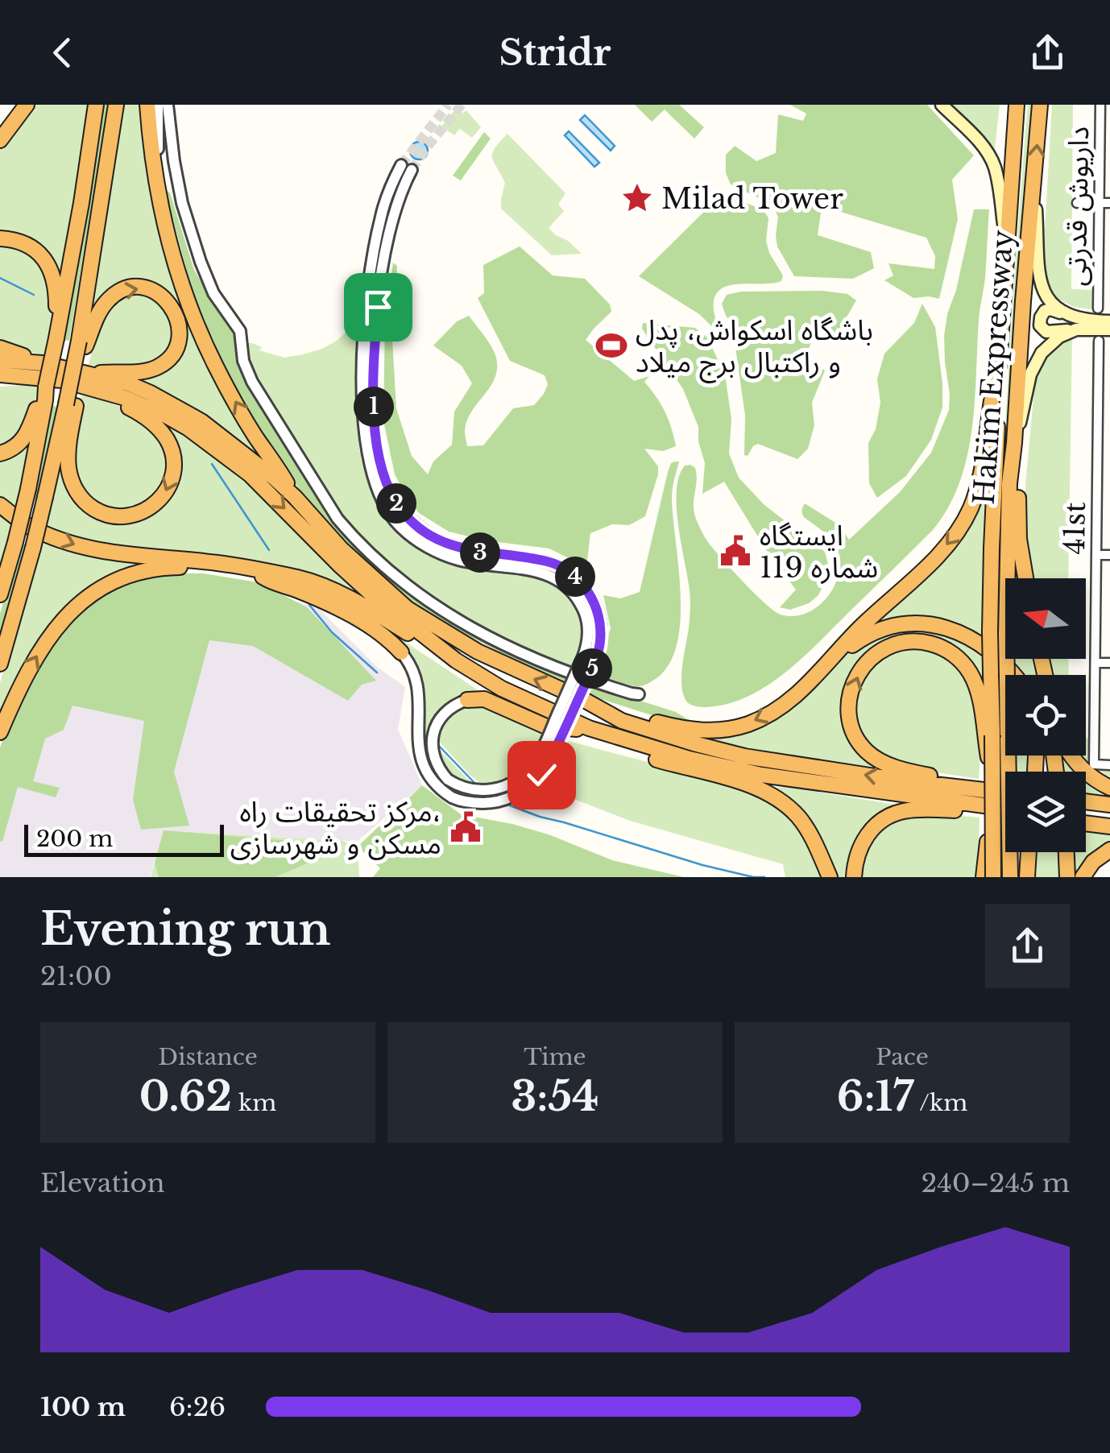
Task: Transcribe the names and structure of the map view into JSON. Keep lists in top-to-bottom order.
{
  "streets": {
    "highway": ["Hakim Expressway"],
    "street": ["داریوش قدرتی", "41st"]
  },
  "places": {
    "place": ["Milad Tower"],
    "sports": ["باشگاه اسکواش، پدل و راکتبال برج میلاد"],
    "public building": ["ایستگاه شماره 119", "مرکز تحقیقات راه، مسکن و شهرسازی"]
  },
  "scale_bar": "200 m",
  "north": "left",
  "page": {
    "header": "Stridr",
    "pins": [
      "1",
      "2",
      "3",
      "4",
      "5"
    ],
    "scale": "200 m",
    "heading": ["Evening run", "21:00"],
    "stats": [
      ["Distance", "0.62 km"],
      ["Time", "3:54"],
      ["Pace", "6:17 /km"]
    ],
    "chart": ["Elevation", "240–245 m"],
    "list": [
      {
        "name": "100 m",
        "note": "6:26"
      }
    ]
  }
}
